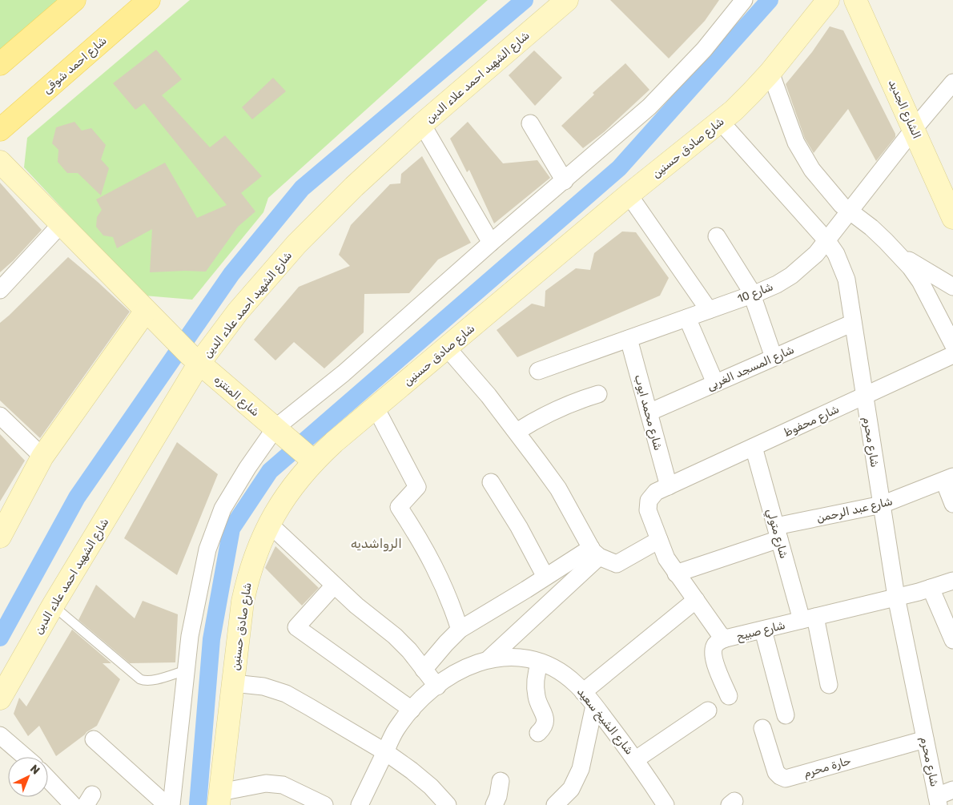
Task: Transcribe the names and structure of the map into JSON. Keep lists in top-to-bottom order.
{
  "streets": {
    "main road": ["شارع احمد شوقى"],
    "street": [
      "شارع الشهيد احمد علاء الدين",
      "الشارع الجديد",
      "شارع صادق حسنين",
      "شارع 10",
      "شارع المسجد الغربى",
      "شارع المنتزه",
      "شارع محمد ايوب",
      "شارع محفوظ",
      "شارع محرم",
      "شارع عبد الرحمن",
      "شارع متولي",
      "شارع صبيح",
      "شارع الشيخ سعيد",
      "حارة محرم"
    ]
  },
  "crossings": [
    ["شارع الشهيد احمد علاء الدين", "شارع المنتزه"],
    ["الشارع الجديد", "شارع 10"],
    ["شارع صادق حسنين", "شارع المنتزه"],
    ["شارع صادق حسنين", "شارع محرم"],
    ["شارع 10", "شارع محمد ايوب"],
    ["شارع 10", "شارع محرم"],
    ["شارع المسجد الغربى", "شارع محمد ايوب"],
    ["شارع المسجد الغربى", "شارع محرم"],
    ["شارع محمد ايوب", "شارع محفوظ"],
    ["شارع محمد ايوب", "شارع صبيح"],
    ["شارع محفوظ", "شارع محرم"],
    ["شارع محفوظ", "شارع متولي"],
    ["شارع محفوظ", "شارع صبيح"],
    ["شارع محرم", "شارع عبد الرحمن"],
    ["شارع محرم", "شارع صبيح"],
    ["شارع محرم", "حارة محرم"],
    ["شارع عبد الرحمن", "شارع متولي"],
    ["شارع عبد الرحمن", "شارع صبيح"],
    ["شارع متولي", "شارع صبيح"]
  ],
  "districts": ["الرواشديه"],
  "north": "top right"
}
